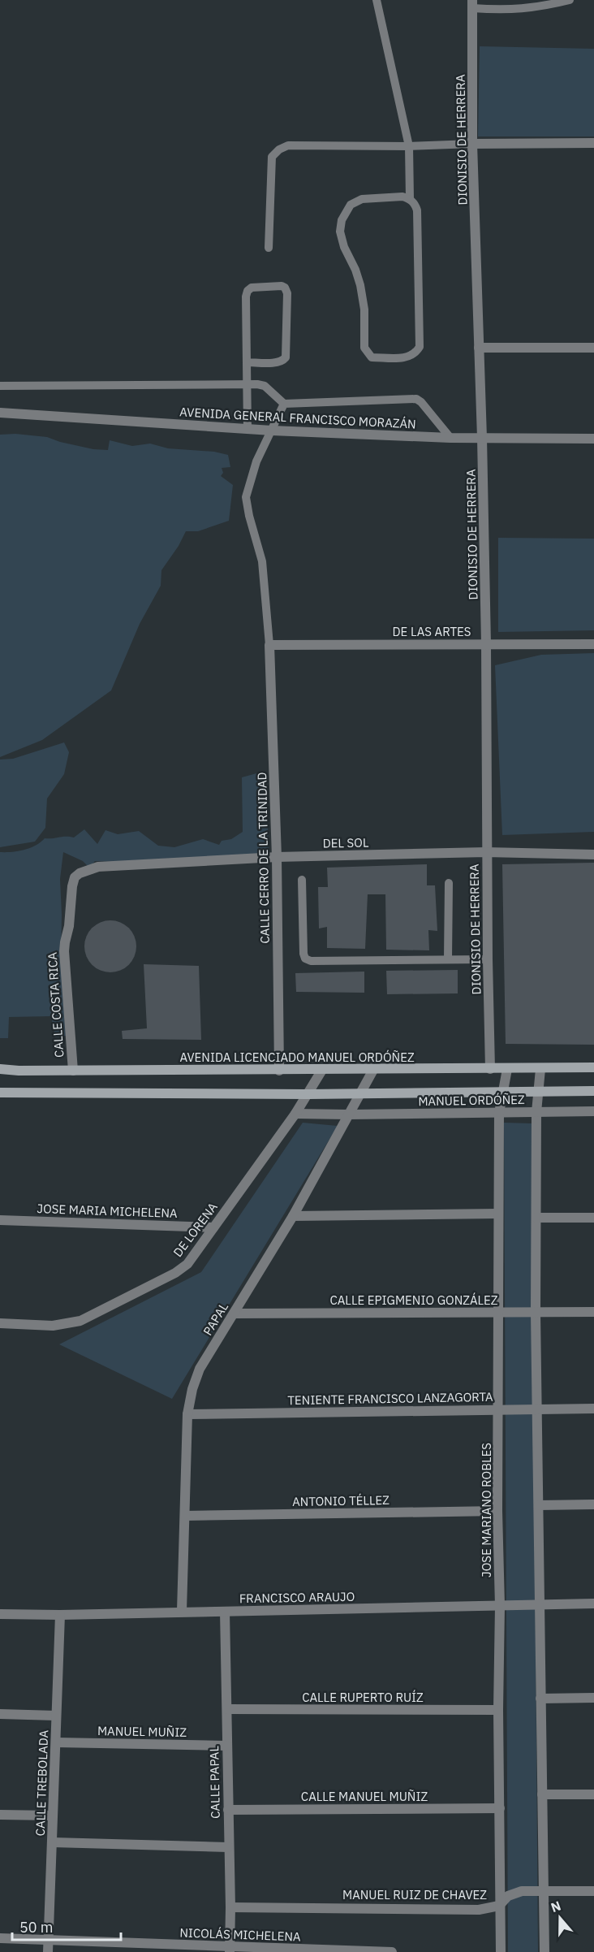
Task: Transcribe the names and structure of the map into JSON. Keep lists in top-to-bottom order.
{
  "streets": {
    "main road": ["AVENIDA LICENCIADO MANUEL ORDÓÑEZ"],
    "street": [
      "DIONISIO DE HERRERA",
      "AVENIDA GENERAL FRANCISCO MORAZÁN",
      "DE LAS ARTES",
      "DEL SOL",
      "CALLE CERRO DE LA TRINIDAD",
      "CALLE COSTA RICA",
      "MANUEL ORDÓÑEZ",
      "JOSE MARIA MICHELENA",
      "DE LORENA",
      "CALLE EPIGMENIO GONZÁLEZ",
      "PAPAL",
      "TENIENTE FRANCISCO LANZAGORTA",
      "ANTONIO TÉLLEZ",
      "JOSE MARIANO ROBLES",
      "FRANCISCO ARAUJO",
      "CALLE RUPERTO RUÍZ",
      "MANUEL MUÑIZ",
      "CALLE PAPAL",
      "CALLE TREBOLADA",
      "CALLE MANUEL MUÑIZ",
      "MANUEL RUIZ DE CHAVEZ",
      "NICOLÁS MICHELENA"
    ]
  },
  "crossings": [
    ["DIONISIO DE HERRERA", "AVENIDA GENERAL FRANCISCO MORAZÁN"],
    ["DIONISIO DE HERRERA", "DE LAS ARTES"],
    ["DIONISIO DE HERRERA", "DEL SOL"],
    ["DIONISIO DE HERRERA", "AVENIDA LICENCIADO MANUEL ORDÓÑEZ"],
    ["DE LAS ARTES", "CALLE CERRO DE LA TRINIDAD"],
    ["DEL SOL", "CALLE CERRO DE LA TRINIDAD"],
    ["DEL SOL", "CALLE COSTA RICA"],
    ["CALLE CERRO DE LA TRINIDAD", "AVENIDA LICENCIADO MANUEL ORDÓÑEZ"],
    ["CALLE COSTA RICA", "AVENIDA LICENCIADO MANUEL ORDÓÑEZ"],
    ["AVENIDA LICENCIADO MANUEL ORDÓÑEZ", "DE LORENA"],
    ["AVENIDA LICENCIADO MANUEL ORDÓÑEZ", "PAPAL"],
    ["AVENIDA LICENCIADO MANUEL ORDÓÑEZ", "JOSE MARIANO ROBLES"],
    ["MANUEL ORDÓÑEZ", "DE LORENA"],
    ["MANUEL ORDÓÑEZ", "PAPAL"],
    ["MANUEL ORDÓÑEZ", "JOSE MARIANO ROBLES"],
    ["JOSE MARIA MICHELENA", "DE LORENA"],
    ["CALLE EPIGMENIO GONZÁLEZ", "PAPAL"],
    ["CALLE EPIGMENIO GONZÁLEZ", "JOSE MARIANO ROBLES"],
    ["PAPAL", "TENIENTE FRANCISCO LANZAGORTA"],
    ["PAPAL", "ANTONIO TÉLLEZ"],
    ["PAPAL", "FRANCISCO ARAUJO"],
    ["TENIENTE FRANCISCO LANZAGORTA", "JOSE MARIANO ROBLES"],
    ["ANTONIO TÉLLEZ", "JOSE MARIANO ROBLES"],
    ["JOSE MARIANO ROBLES", "FRANCISCO ARAUJO"],
    ["JOSE MARIANO ROBLES", "CALLE RUPERTO RUÍZ"],
    ["JOSE MARIANO ROBLES", "CALLE MANUEL MUÑIZ"],
    ["JOSE MARIANO ROBLES", "MANUEL RUIZ DE CHAVEZ"],
    ["FRANCISCO ARAUJO", "CALLE PAPAL"],
    ["FRANCISCO ARAUJO", "CALLE TREBOLADA"],
    ["CALLE RUPERTO RUÍZ", "CALLE PAPAL"],
    ["MANUEL MUÑIZ", "CALLE PAPAL"],
    ["MANUEL MUÑIZ", "CALLE TREBOLADA"],
    ["CALLE PAPAL", "CALLE MANUEL MUÑIZ"],
    ["CALLE PAPAL", "MANUEL RUIZ DE CHAVEZ"],
    ["CALLE PAPAL", "NICOLÁS MICHELENA"],
    ["CALLE TREBOLADA", "NICOLÁS MICHELENA"]
  ],
  "scale_bar": "50 m",
  "north": "top"
}
